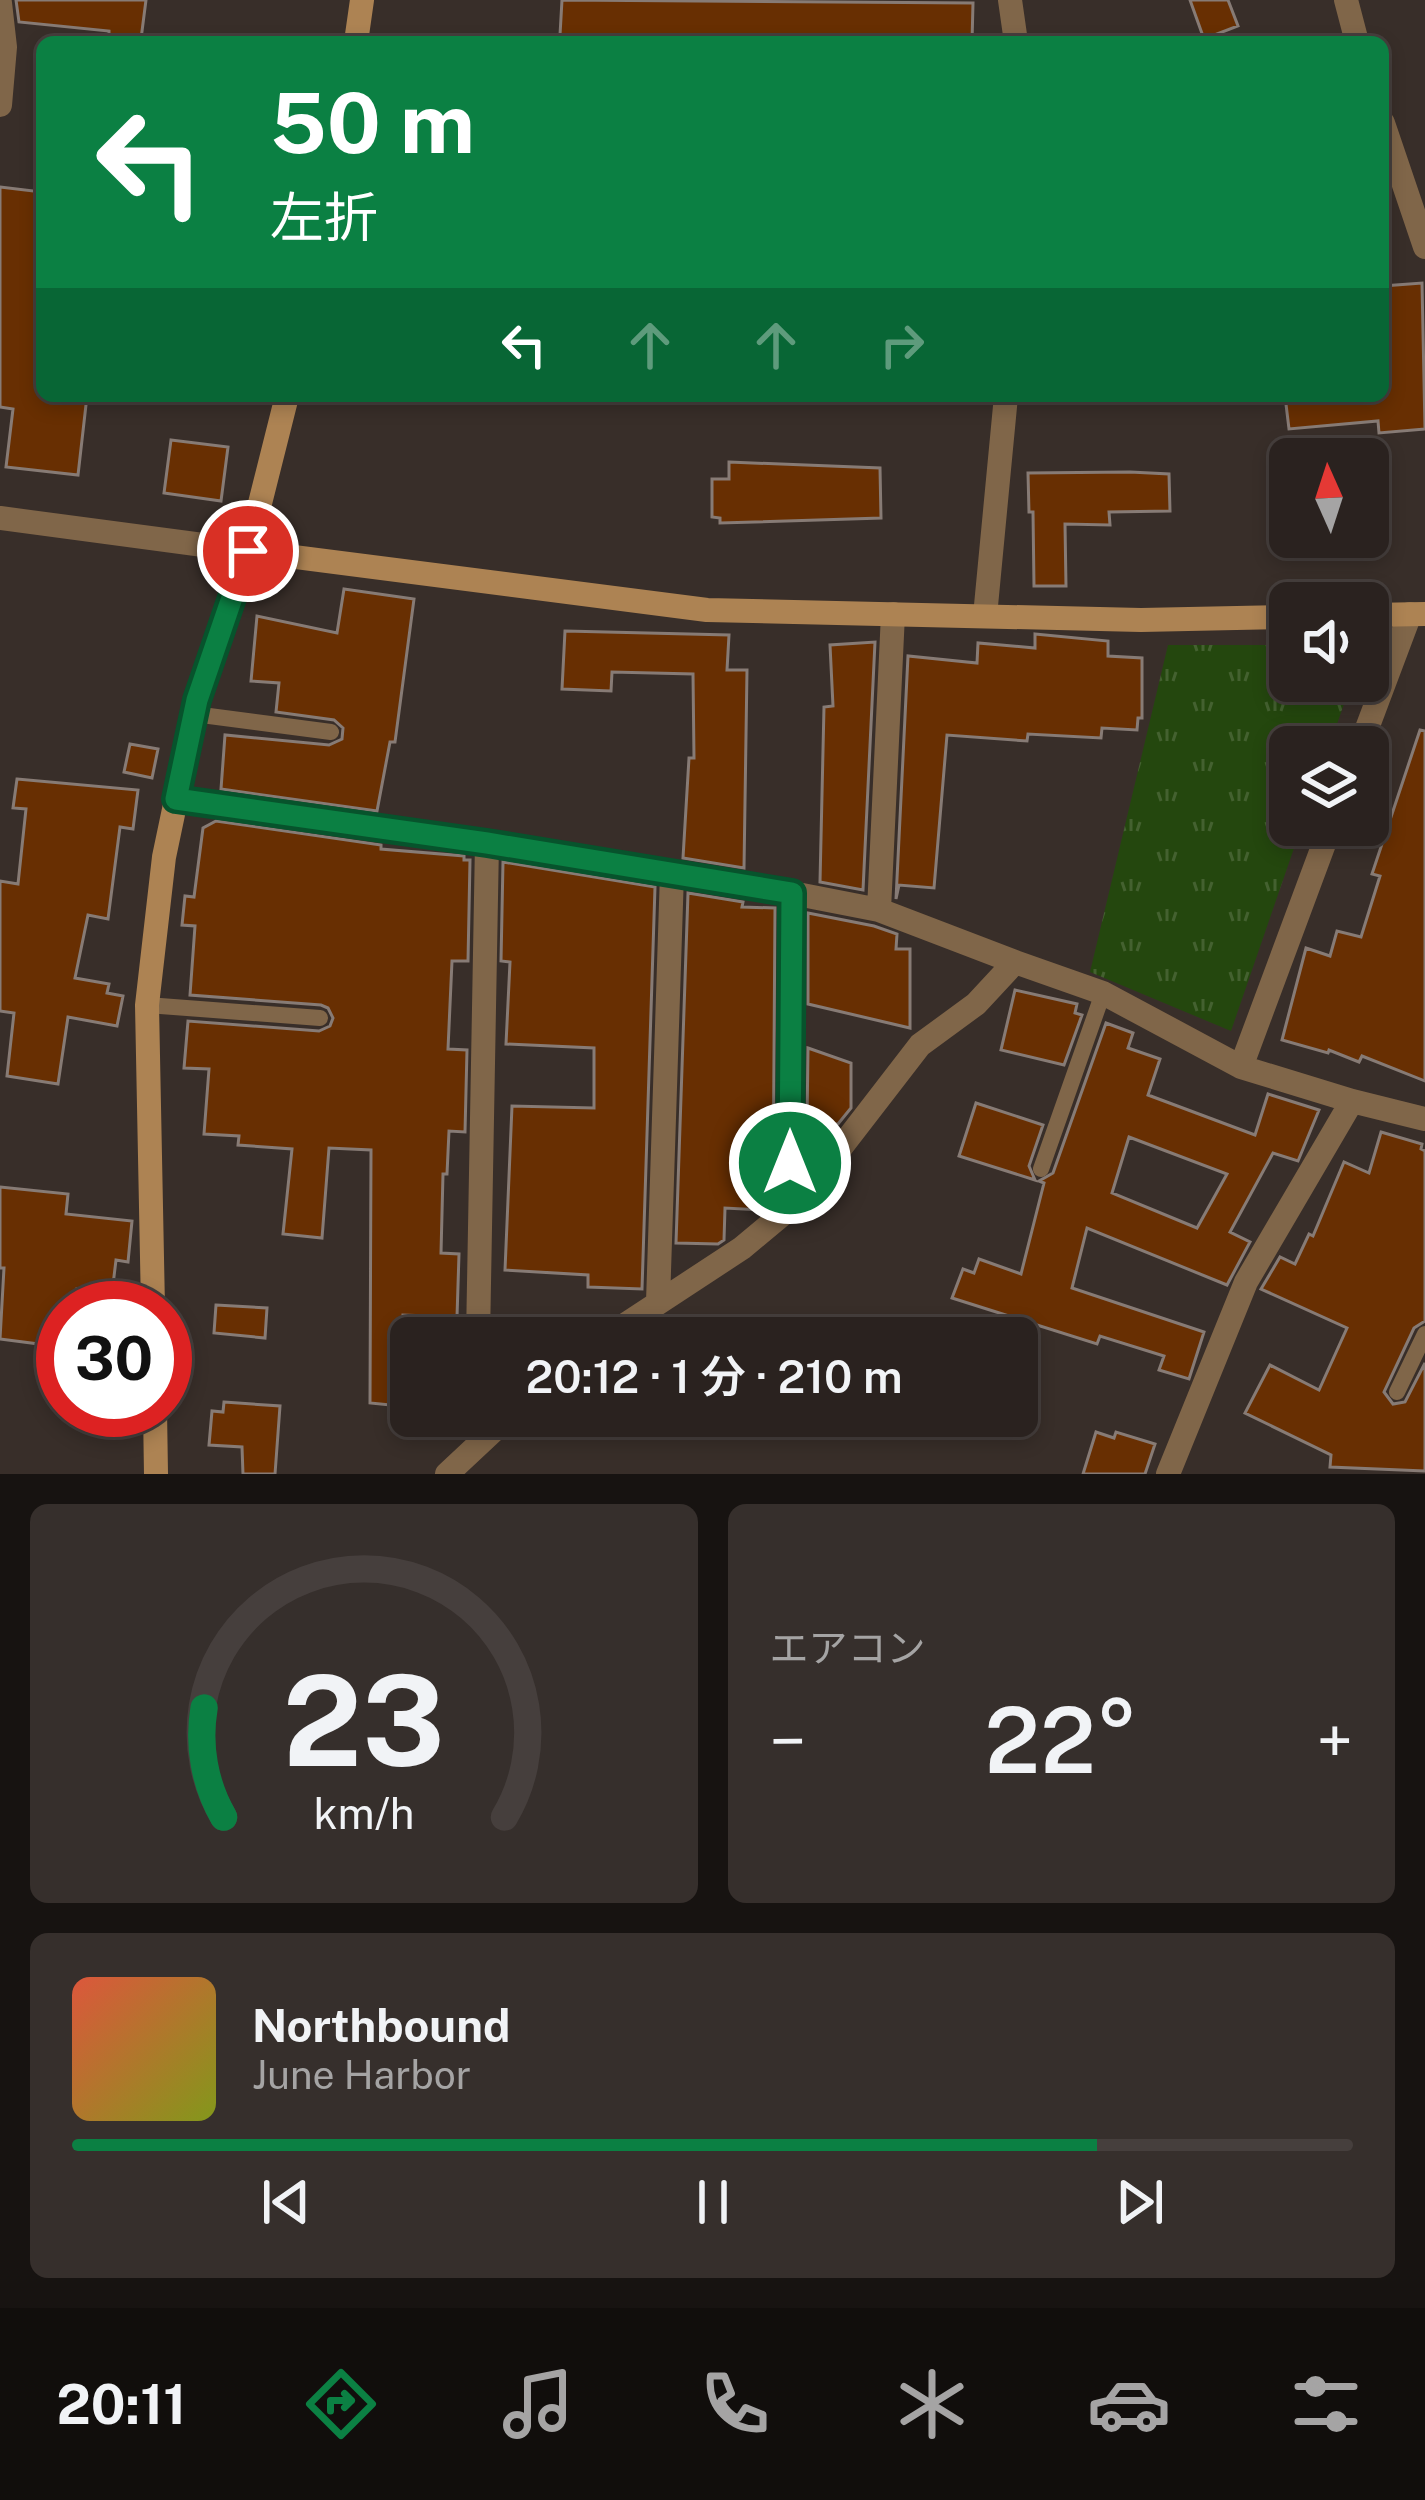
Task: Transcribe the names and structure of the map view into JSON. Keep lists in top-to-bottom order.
{
  "north": "top",
  "page": {
    "turn": ["50 m", "左折"],
    "limit": "30",
    "trip": "20:12 · 1 分 · 210 m",
    "tile": "エアコン",
    "heat": ["−", "22°", "+"],
    "song": ["Northbound", "June Harbor"],
    "tabs": "20:11",
    "gauge": ["23", "km/h"]
  }
}
